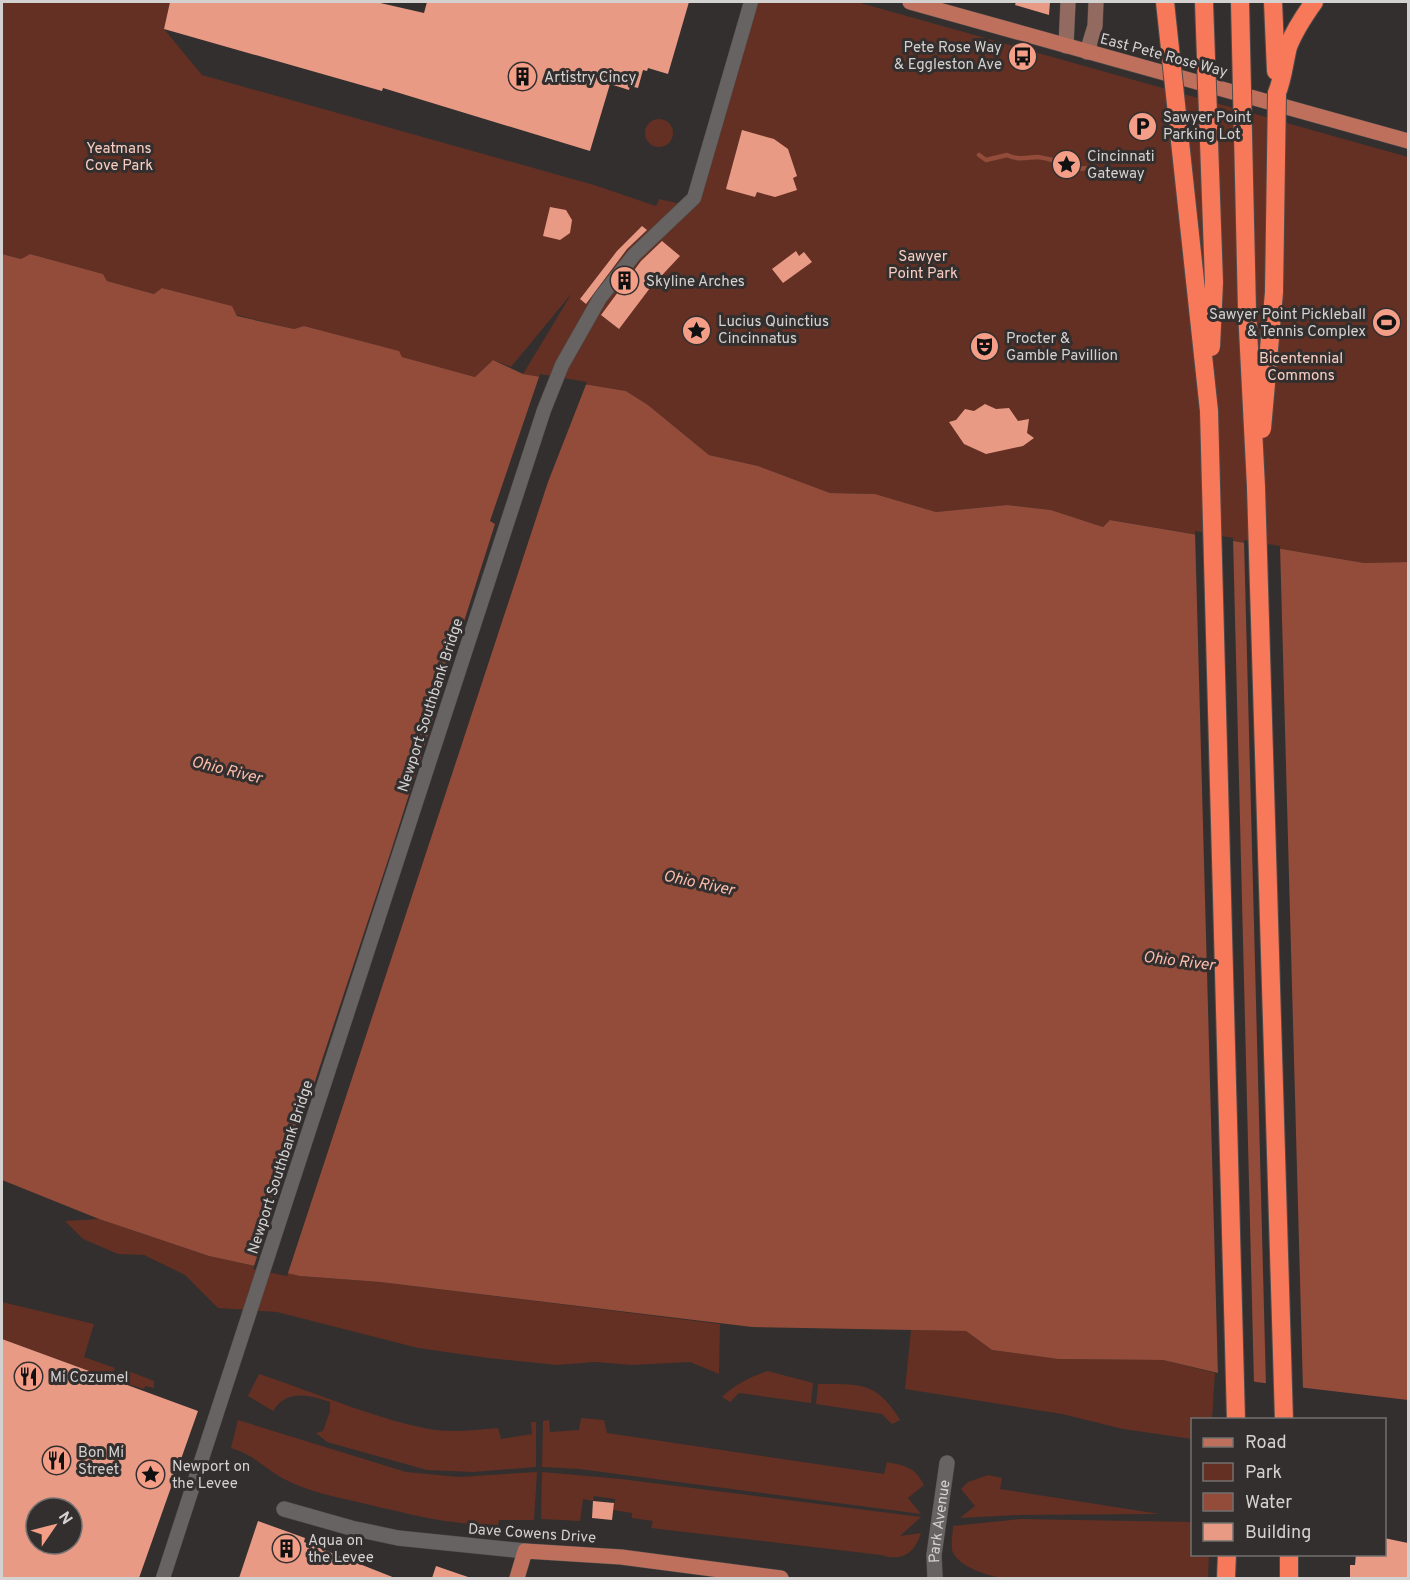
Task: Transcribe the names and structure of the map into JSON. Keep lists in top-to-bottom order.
{
  "streets": {
    "main road": ["East Pete Rose Way", "Dave Cowens Drive"],
    "street": ["Newport Southbank Bridge", "Park Avenue"]
  },
  "water": ["Ohio River"],
  "parks": ["Yeatmans Cove Park", "Sawyer Point Park", "Bicentennial Commons"],
  "places": {
    "bus stop": ["Pete Rose Way & Eggleston Ave"],
    "building": ["Artistry Cincy", "Skyline Arches", "Aqua on the Levee"],
    "parking": ["Sawyer Point Parking Lot"],
    "place": ["Cincinnati Gateway", "Lucius Quinctius Cincinnatus", "Newport on the Levee"],
    "sports": ["Sawyer Point Pickleball & Tennis Complex"],
    "theatre": ["Procter & Gamble Pavillion"],
    "restaurant": ["Mi Cozumel", "Bon Mi Street"]
  },
  "legend": [
    "Road",
    "Park",
    "Water",
    "Building"
  ],
  "north": "top right"
}
